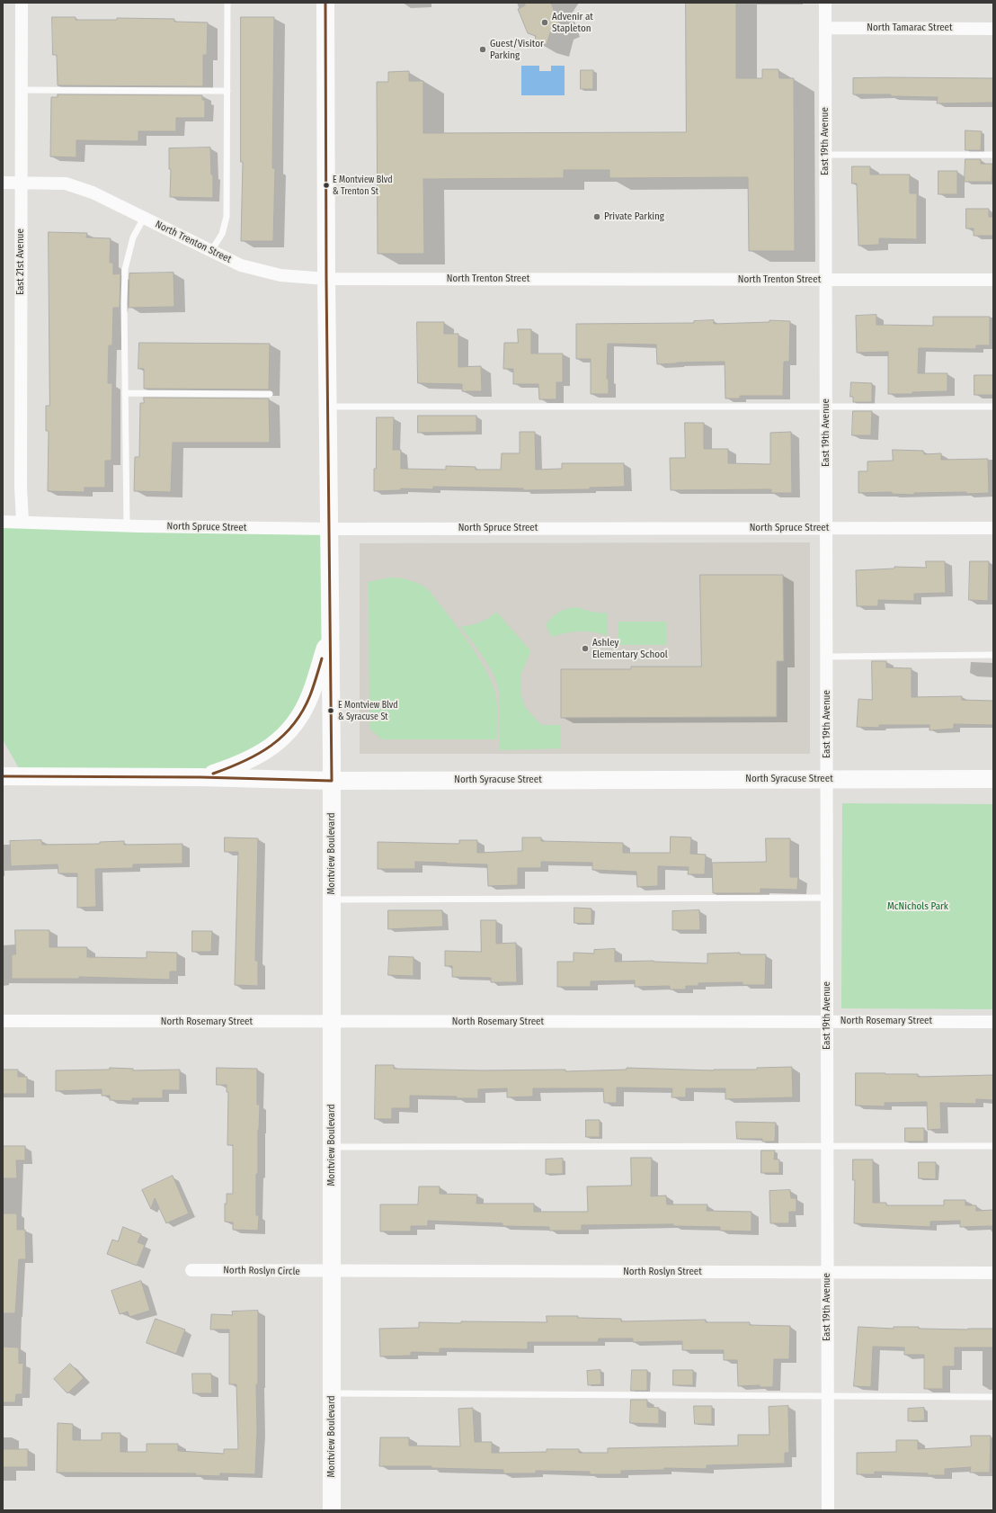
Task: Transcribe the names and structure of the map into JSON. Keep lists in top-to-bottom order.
{
  "streets": {
    "main road": ["North Syracuse Street", "Montview Boulevard"],
    "street": [
      "North Tamarac Street",
      "East 19th Avenue",
      "North Trenton Street",
      "East 21st Avenue",
      "North Spruce Street",
      "North Rosemary Street",
      "North Roslyn Circle",
      "North Roslyn Street"
    ]
  },
  "crossings": [
    ["North Tamarac Street", "East 19th Avenue"],
    ["East 19th Avenue", "North Trenton Street"],
    ["East 19th Avenue", "North Spruce Street"],
    ["East 19th Avenue", "North Syracuse Street"],
    ["East 19th Avenue", "North Rosemary Street"],
    ["East 19th Avenue", "North Roslyn Street"],
    ["North Trenton Street", "East 21st Avenue"],
    ["North Trenton Street", "Montview Boulevard"],
    ["East 21st Avenue", "North Spruce Street"],
    ["North Spruce Street", "Montview Boulevard"],
    ["North Syracuse Street", "Montview Boulevard"],
    ["Montview Boulevard", "North Rosemary Street"],
    ["Montview Boulevard", "North Roslyn Circle"],
    ["Montview Boulevard", "North Roslyn Street"],
    ["North Roslyn Circle", "North Roslyn Street"]
  ],
  "parks": ["McNichols Park"],
  "places": [
    "Advenir at Stapleton",
    "Guest/Visitor Parking",
    "E Montview Blvd & Trenton St",
    "Private Parking",
    "Ashley Elementary School",
    "E Montview Blvd & Syracuse St"
  ]
}
